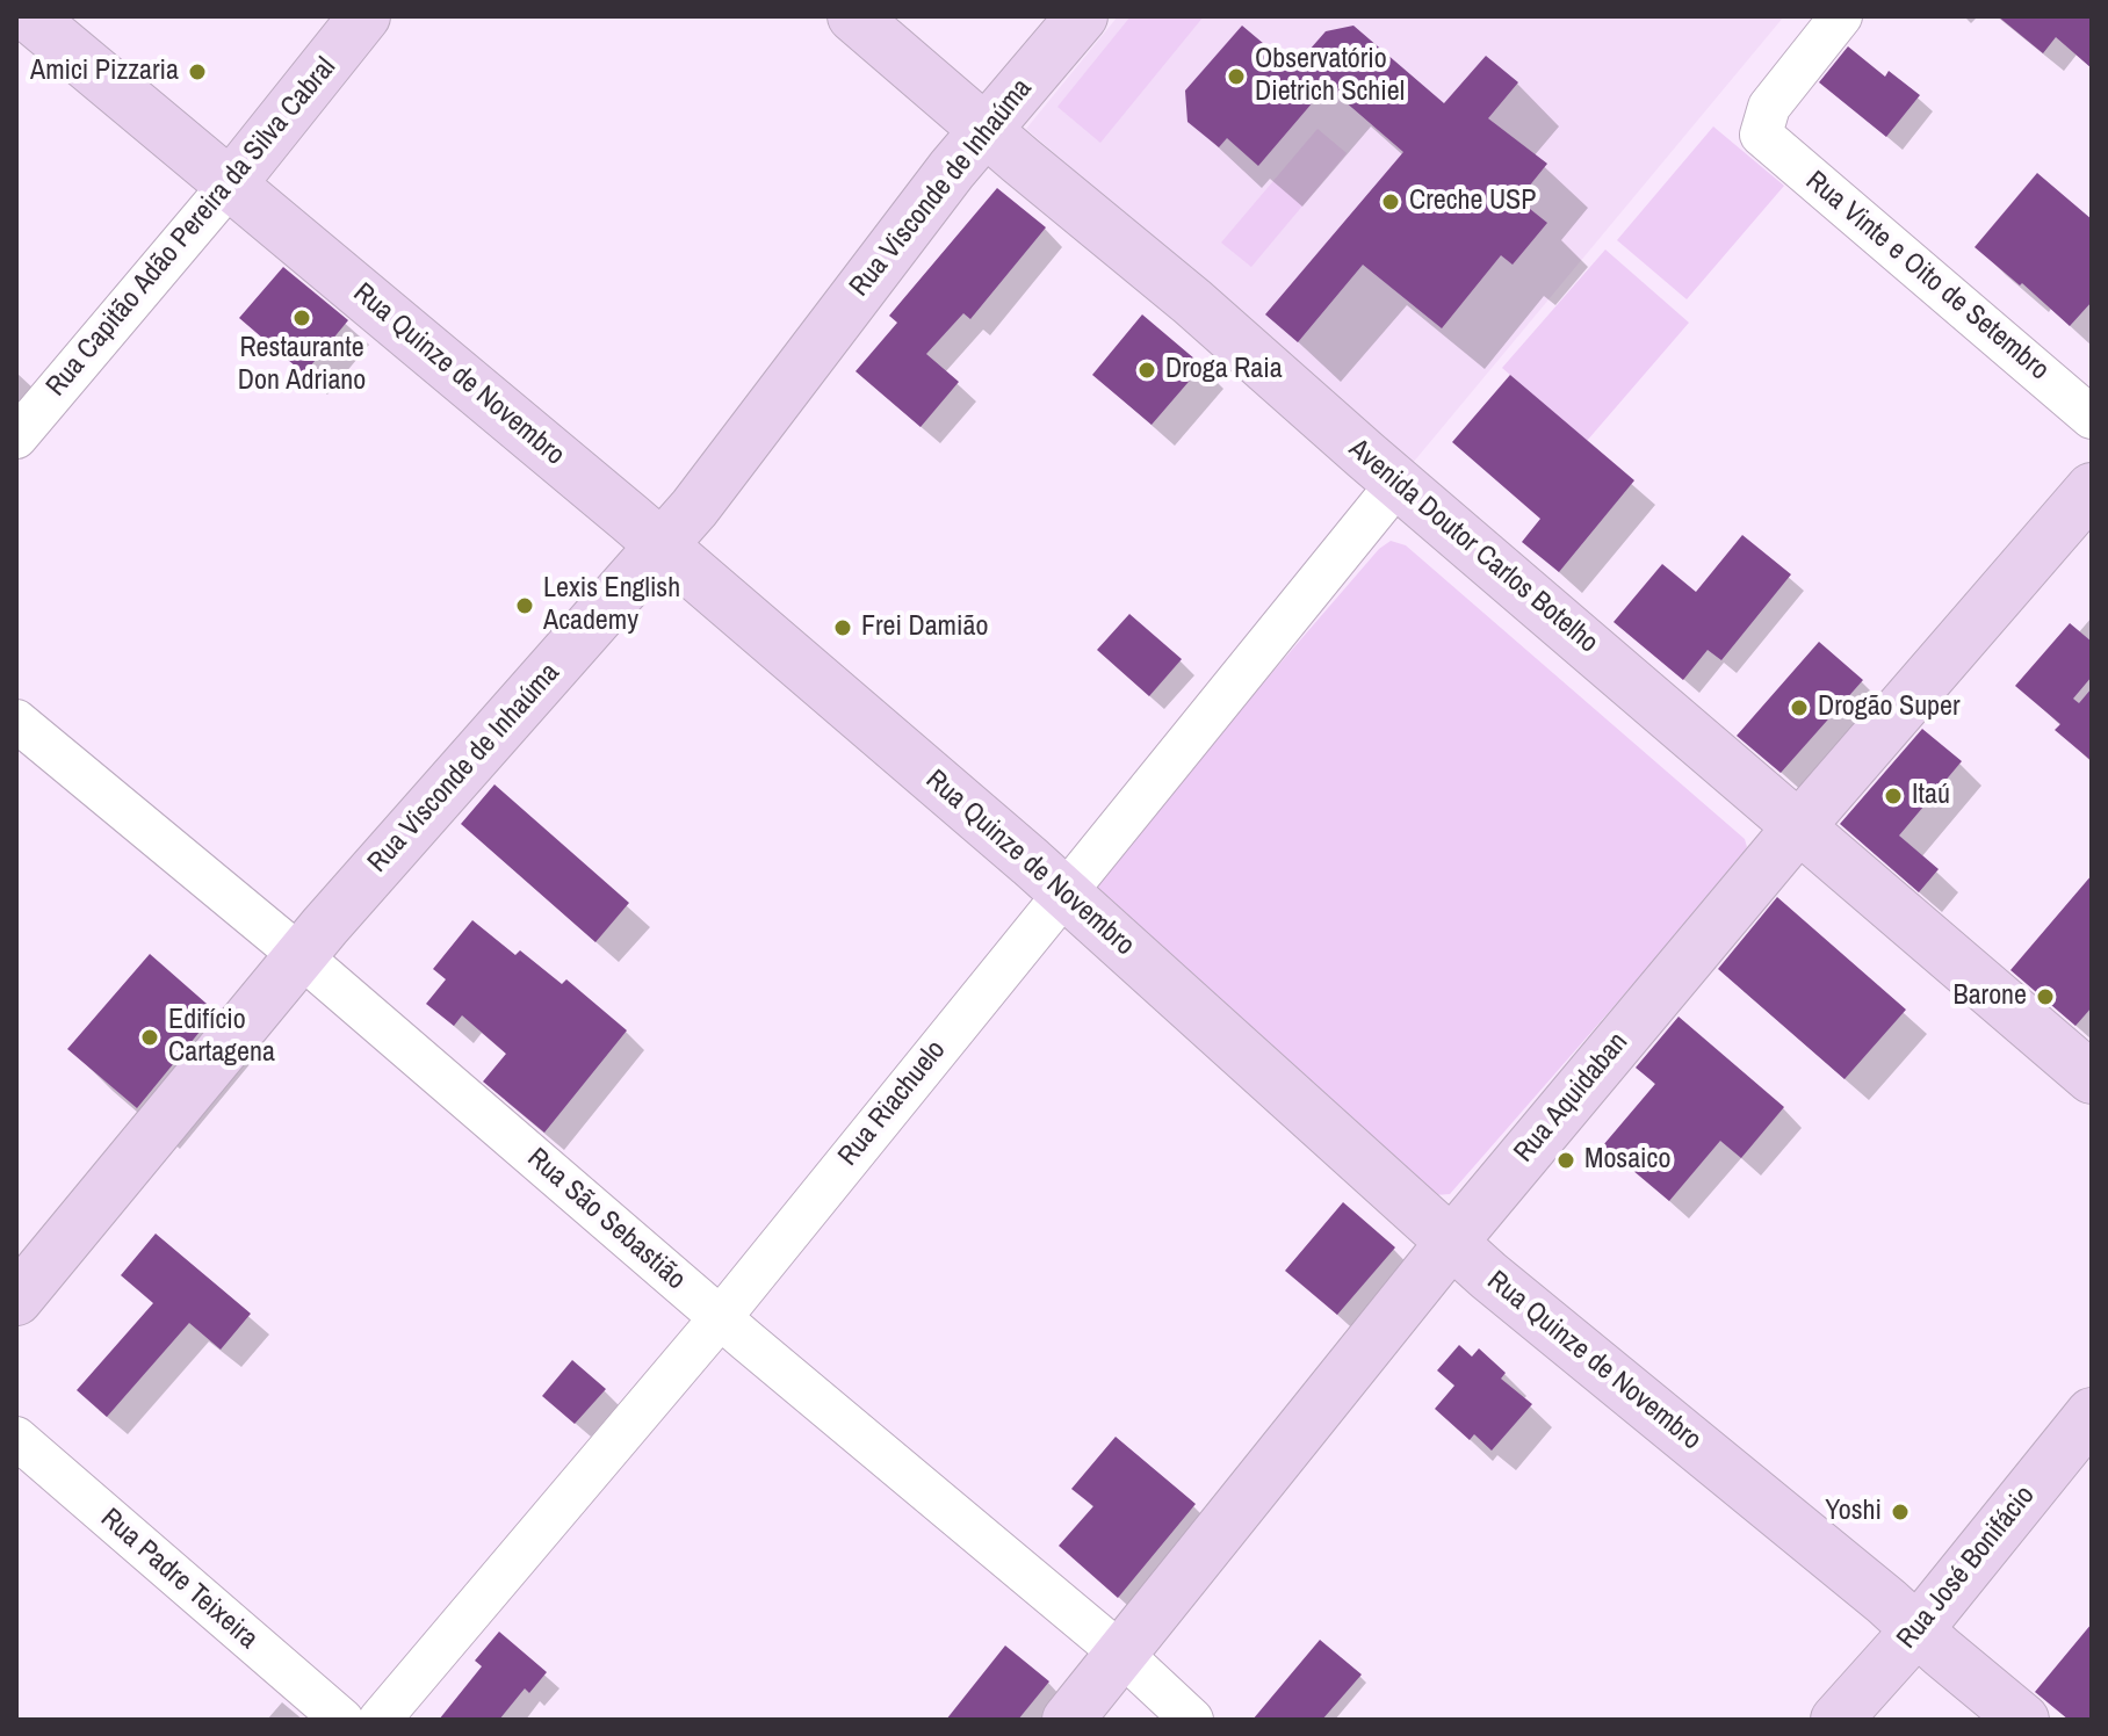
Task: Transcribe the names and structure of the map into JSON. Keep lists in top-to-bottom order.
{
  "streets": {
    "main road": [
      "Rua Visconde de Inhaúma",
      "Rua Capitão Adão Pereira da Silva Cabral",
      "Rua Quinze de Novembro",
      "Avenida Doutor Carlos Botelho",
      "Rua Aquidaban",
      "Rua José Bonifácio"
    ],
    "street": [
      "Rua Vinte e Oito de Setembro",
      "Rua Riachuelo",
      "Rua São Sebastião",
      "Rua Padre Teixeira"
    ]
  },
  "crossings": [
    ["Rua Visconde de Inhaúma", "Rua Quinze de Novembro"],
    ["Rua Visconde de Inhaúma", "Avenida Doutor Carlos Botelho"],
    ["Rua Visconde de Inhaúma", "Rua São Sebastião"],
    ["Rua Capitão Adão Pereira da Silva Cabral", "Rua Quinze de Novembro"],
    ["Rua Quinze de Novembro", "Rua Aquidaban"],
    ["Rua Quinze de Novembro", "Rua Riachuelo"],
    ["Rua Quinze de Novembro", "Rua José Bonifácio"],
    ["Avenida Doutor Carlos Botelho", "Rua Aquidaban"],
    ["Avenida Doutor Carlos Botelho", "Rua Riachuelo"],
    ["Rua Aquidaban", "Rua São Sebastião"],
    ["Rua Riachuelo", "Rua São Sebastião"]
  ],
  "places": [
    "Amici Pizzaria",
    "Observatório Dietrich Schiel",
    "Creche USP",
    "Restaurante Don Adriano",
    "Droga Raia",
    "Lexis English Academy",
    "Frei Damião",
    "Drogão Super",
    "Itaú",
    "Barone",
    "Edifício Cartagena",
    "Mosaico",
    "Yoshi"
  ]
}
